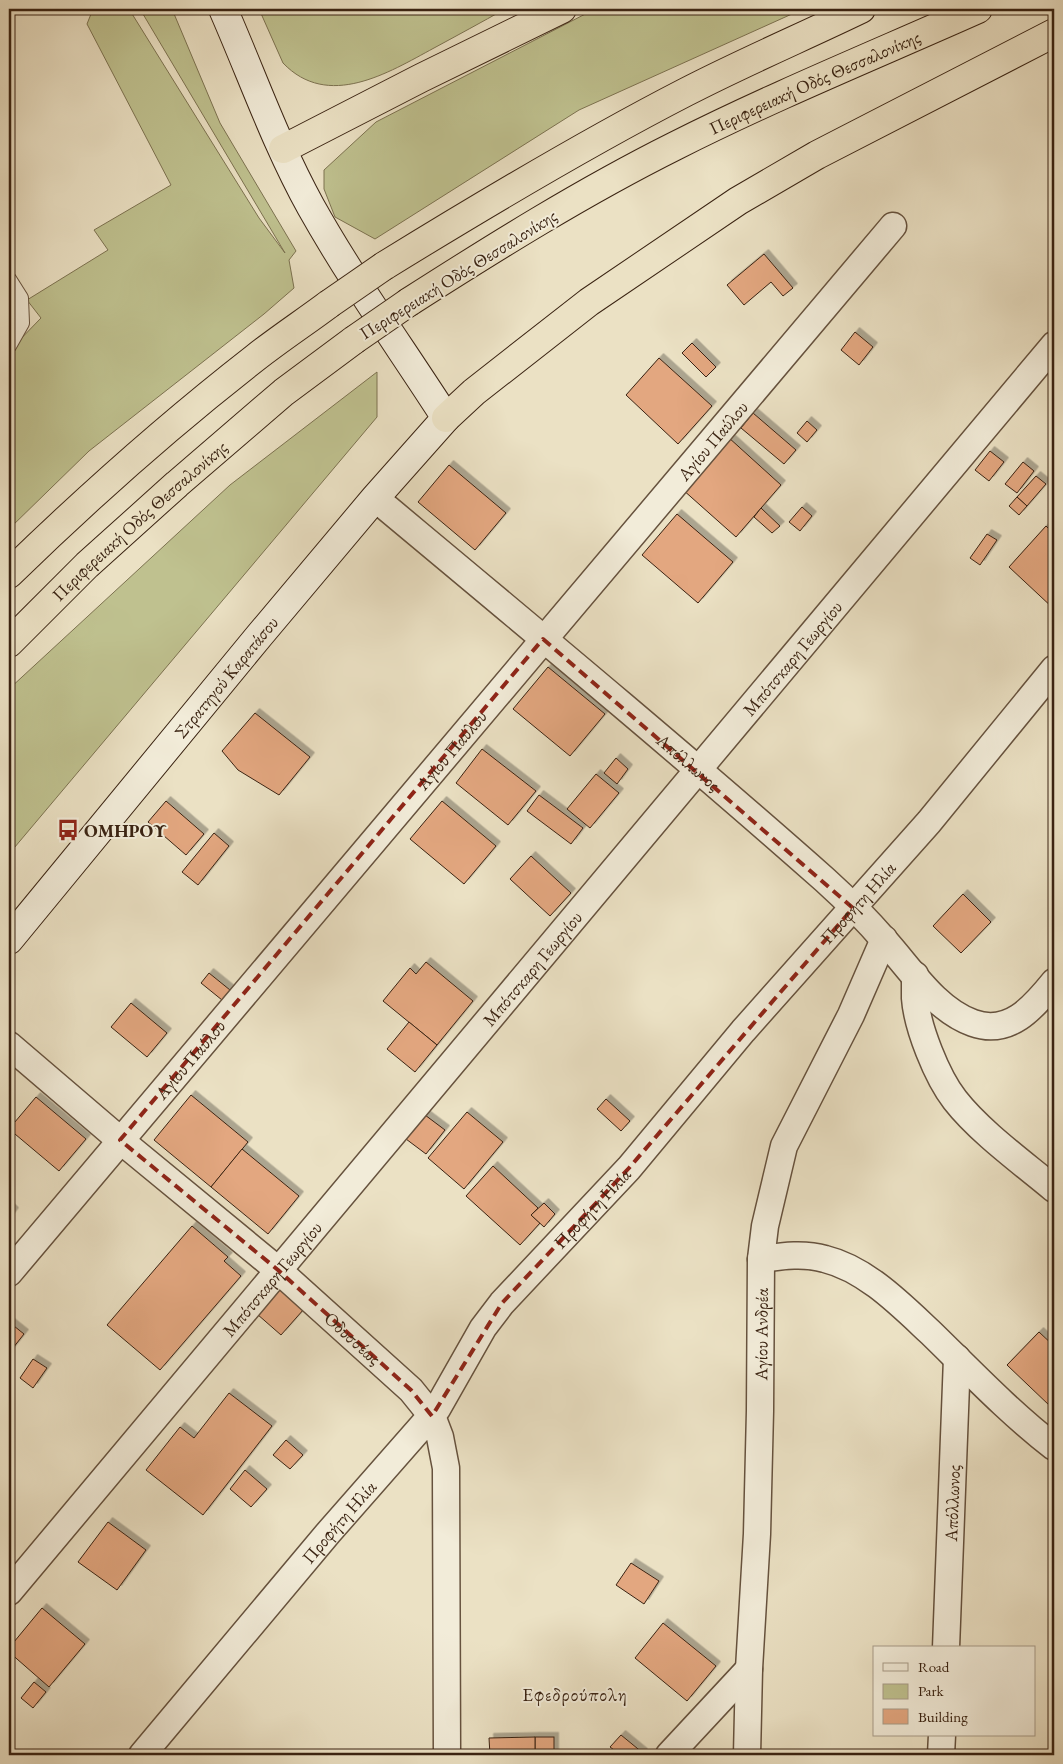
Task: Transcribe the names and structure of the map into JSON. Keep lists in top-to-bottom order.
{
  "streets": {
    "highway": ["Περιφερειακή Οδός Θεσσαλονίκης"],
    "street": [
      "Αγίου Παύλου",
      "Μπότσκαρη Γεωργίου",
      "Στρατηγού Καρατάσου",
      "Απόλλωνος",
      "Προφήτη Ηλία",
      "Αγίου Ανδρέα",
      "Οδυσσέως"
    ]
  },
  "crossings": [
    ["Αγίου Παύλου", "Απόλλωνος"],
    ["Αγίου Παύλου", "Οδυσσέως"],
    ["Μπότσκαρη Γεωργίου", "Απόλλωνος"],
    ["Μπότσκαρη Γεωργίου", "Οδυσσέως"],
    ["Στρατηγού Καρατάσου", "Απόλλωνος"],
    ["Απόλλωνος", "Προφήτη Ηλία"],
    ["Απόλλωνος", "Αγίου Ανδρέα"],
    ["Προφήτη Ηλία", "Οδυσσέως"]
  ],
  "districts": ["Εφεδρούπολη"],
  "places": {
    "bus stop": ["ΟΜΗΡΟΥ"]
  },
  "legend": ["Road", "Park", "Building"]
}
